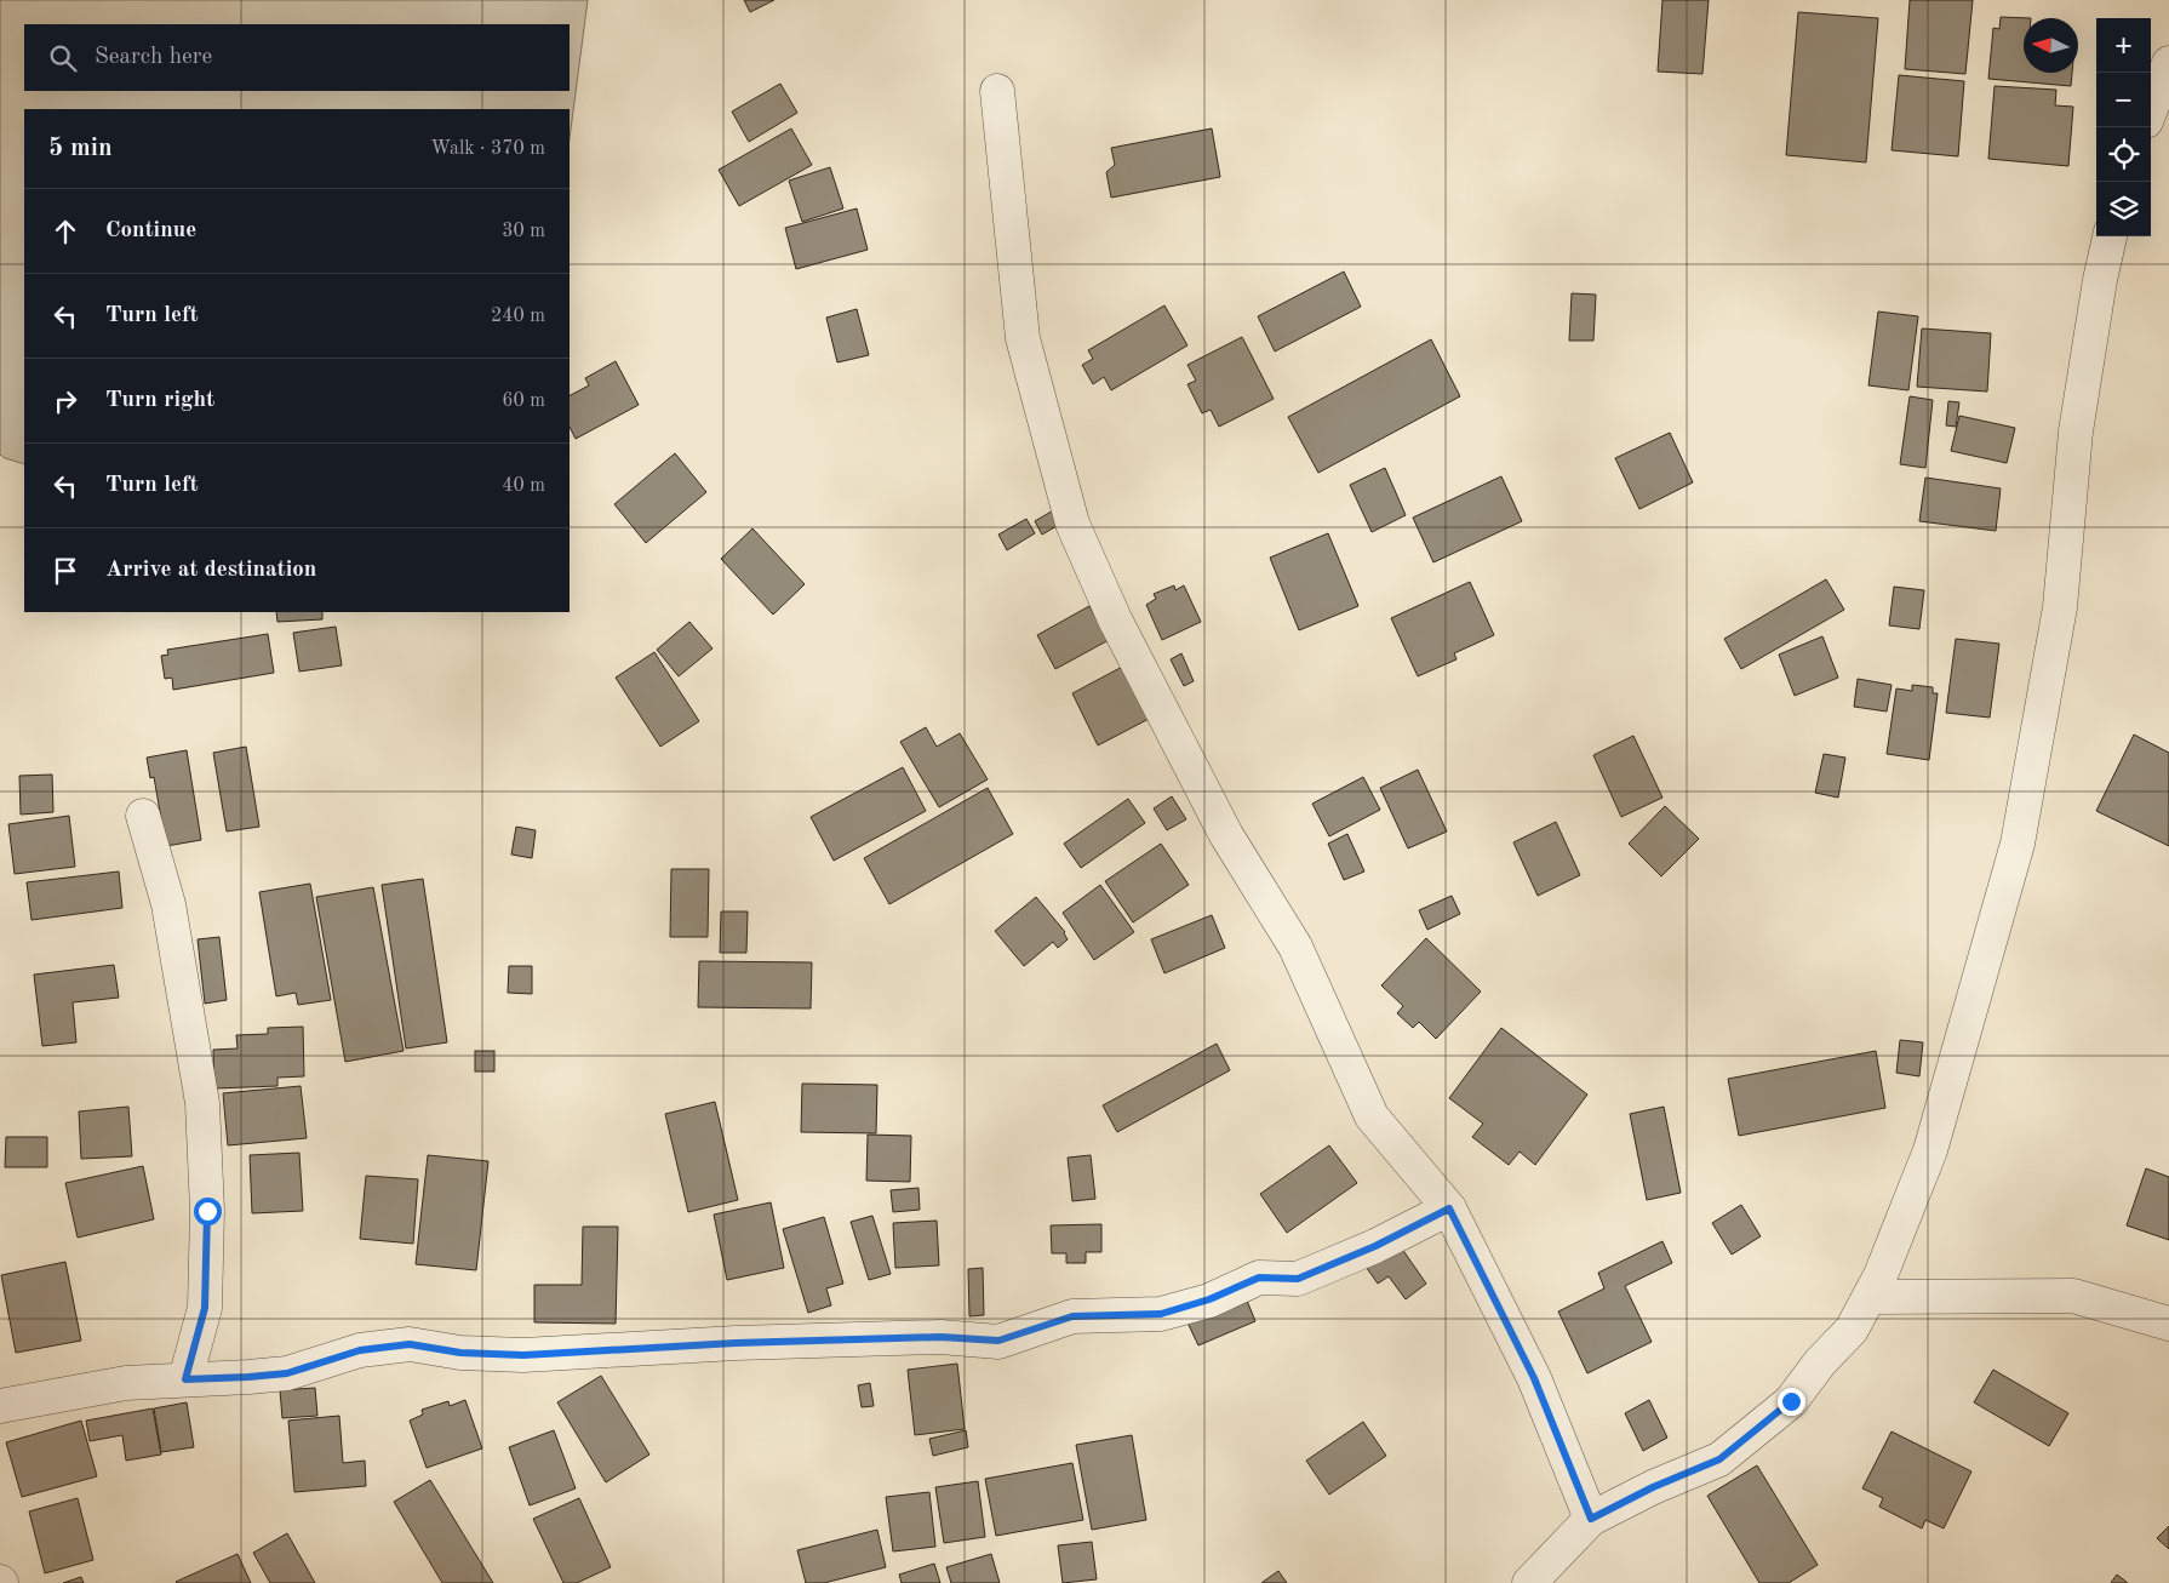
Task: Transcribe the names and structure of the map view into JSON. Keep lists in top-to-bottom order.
{
  "north": "left",
  "page": {
    "map_buttons": ["+", "−"],
    "search": "Search here",
    "heading": ["5 min", "Walk · 370 m"],
    "list": [
      ["Continue", "30 m"],
      ["Turn left", "240 m"],
      ["Turn right", "60 m"],
      ["Turn left", "40 m"],
      "Arrive at destination"
    ]
  }
}
